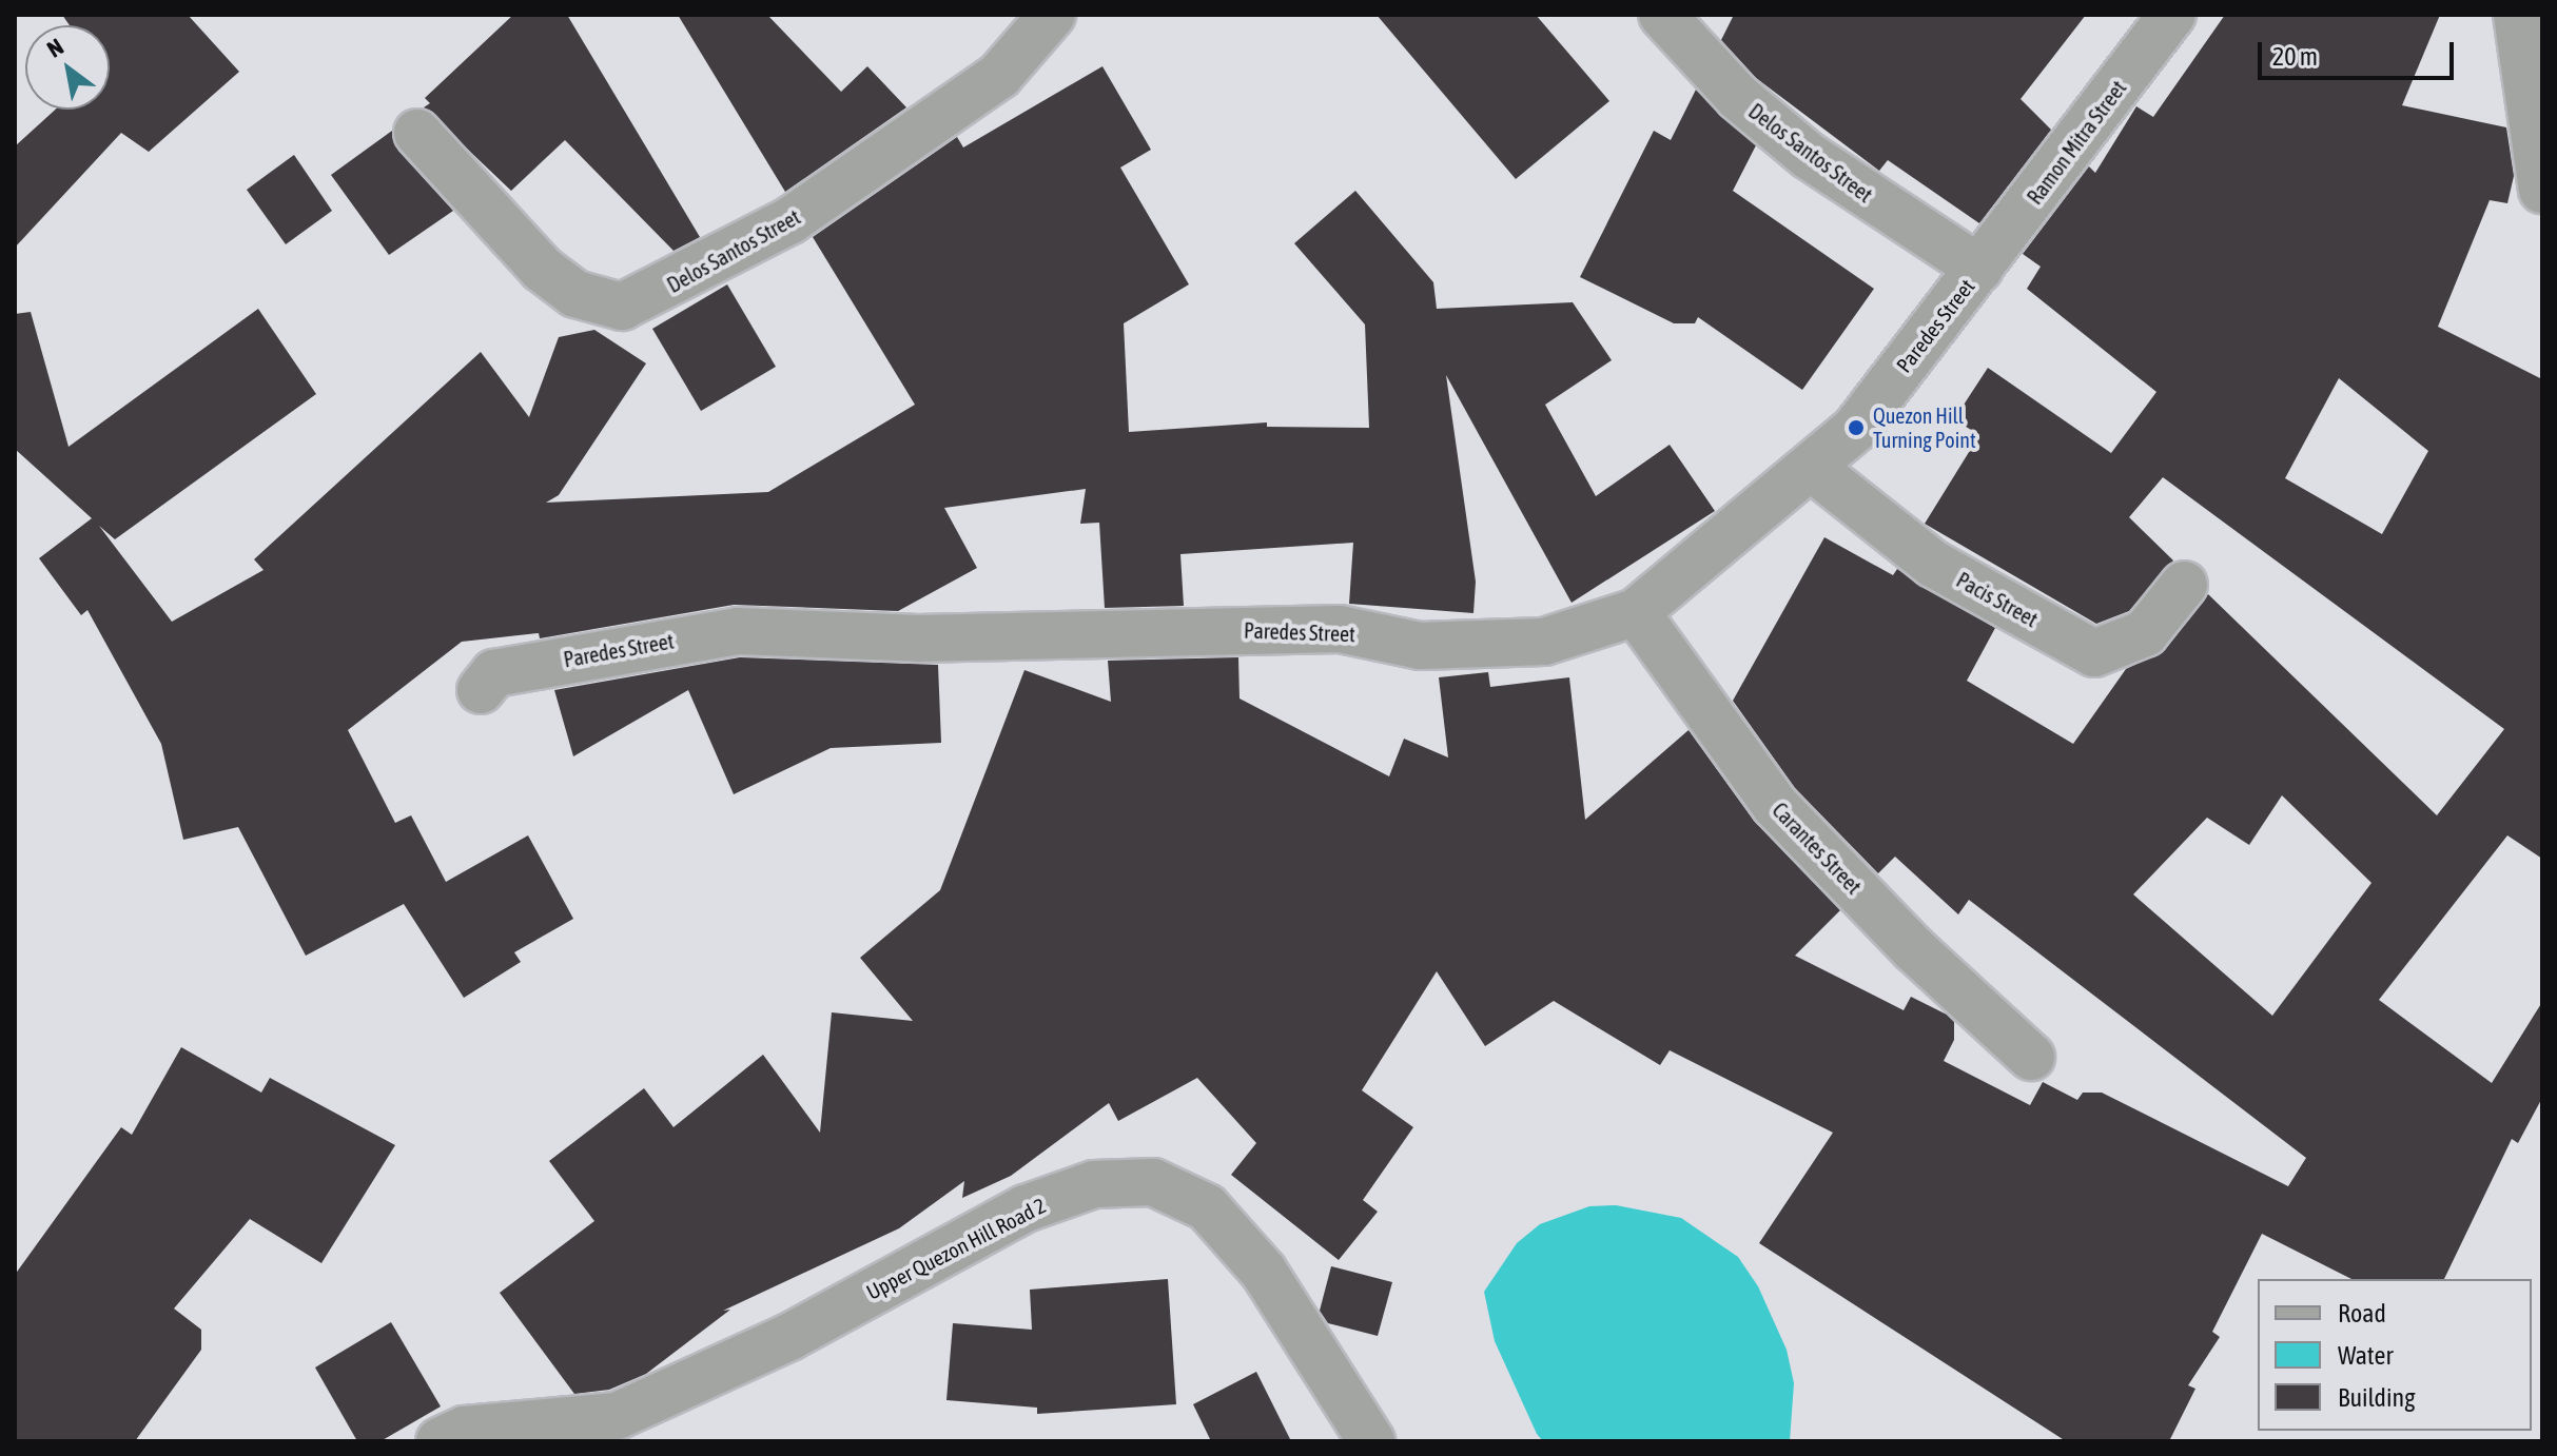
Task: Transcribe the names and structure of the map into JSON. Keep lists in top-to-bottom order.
{
  "streets": {
    "street": [
      "Ramon Mitra Street",
      "Delos Santos Street",
      "Paredes Street",
      "Pacis Street",
      "Carantes Street",
      "Upper Quezon Hill Road 2"
    ]
  },
  "crossings": [
    ["Ramon Mitra Street", "Delos Santos Street"],
    ["Ramon Mitra Street", "Paredes Street"],
    ["Delos Santos Street", "Paredes Street"],
    ["Paredes Street", "Pacis Street"],
    ["Paredes Street", "Carantes Street"]
  ],
  "places": ["Quezon Hill Turning Point"],
  "legend": ["Road", "Water", "Building"],
  "scale_bar": "20 m",
  "north": "top left"
}
